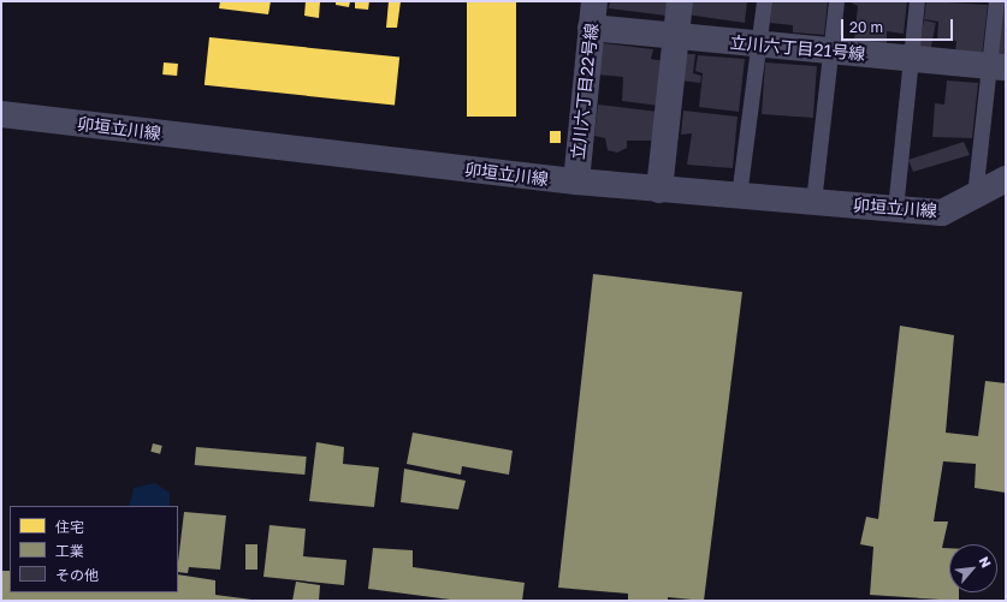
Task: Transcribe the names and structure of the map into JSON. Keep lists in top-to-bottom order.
{
  "streets": {
    "street": ["立川六丁目21号線", "立川六丁目22号線", "卯垣立川線"]
  },
  "crossings": [
    ["立川六丁目21号線", "立川六丁目22号線"],
    ["立川六丁目22号線", "卯垣立川線"]
  ],
  "legend": ["住宅", "工業", "その他"],
  "scale_bar": "20 m",
  "north": "top right"
}
